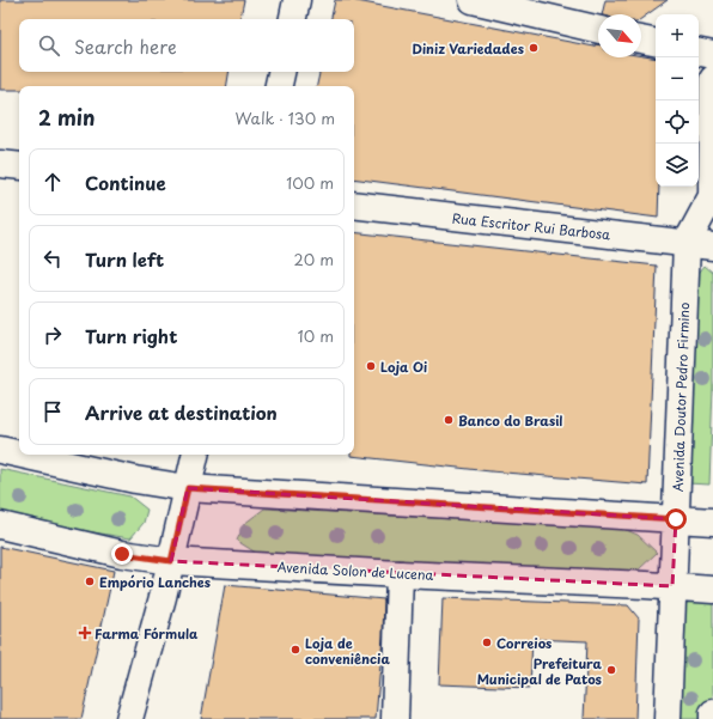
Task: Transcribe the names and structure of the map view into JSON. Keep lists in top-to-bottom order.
{
  "streets": {
    "main road": ["Rua Escritor Rui Barbosa", "Avenida Doutor Pedro Firmino", "Avenida Solon de Lucena"]
  },
  "crossings": [
    ["Rua Escritor Rui Barbosa", "Avenida Doutor Pedro Firmino"],
    ["Avenida Doutor Pedro Firmino", "Avenida Solon de Lucena"]
  ],
  "places": {
    "other": [
      "Diniz Variedades",
      "Loja Oi",
      "Banco do Brasil",
      "Empório Lanches",
      "Correios",
      "Loja de conveniência",
      "Prefeitura Municipal de Patos"
    ],
    "health": ["Farma Fórmula"]
  },
  "north": "bottom right",
  "page": {
    "map_buttons": ["+", "−"],
    "search": "Search here",
    "heading": ["2 min", "Walk · 130 m"],
    "list": [
      ["Continue", "100 m"],
      ["Turn left", "20 m"],
      ["Turn right", "10 m"],
      "Arrive at destination"
    ]
  }
}
